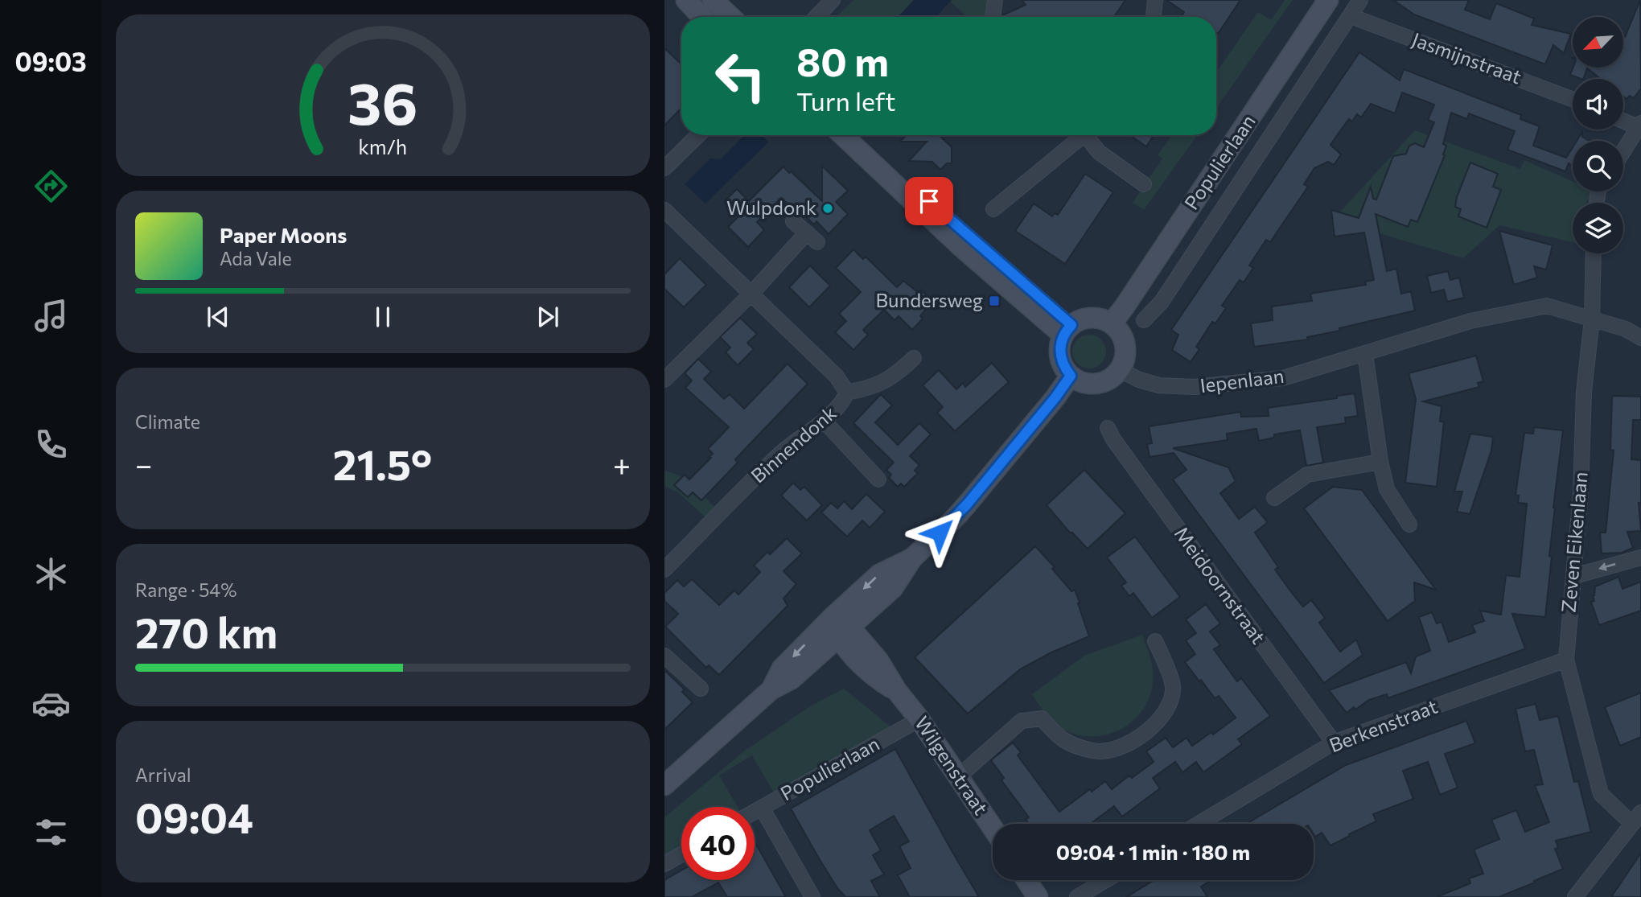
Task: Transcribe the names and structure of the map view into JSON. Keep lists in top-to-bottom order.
{
  "streets": {
    "street": [
      "Jasmijnstraat",
      "Populierlaan",
      "Iepenlaan",
      "Binnendonk",
      "Zeven Eikenlaan",
      "Meidoornstraat",
      "Berkenstraat",
      "Wilgenstraat"
    ]
  },
  "crossings": [
    ["Jasmijnstraat", "Populierlaan"],
    ["Populierlaan", "Iepenlaan"],
    ["Populierlaan", "Wilgenstraat"],
    ["Iepenlaan", "Zeven Eikenlaan"],
    ["Zeven Eikenlaan", "Berkenstraat"],
    ["Meidoornstraat", "Berkenstraat"]
  ],
  "places": {
    "other": ["Wulpdonk"],
    "transit": ["Bundersweg"]
  },
  "north": "bottom left",
  "page": {
    "tabs": "09:03",
    "turn": ["80 m", "Turn left"],
    "song": ["Paper Moons", "Ada Vale"],
    "tile": [
      "Climate",
      ["Range · 54%", "270 km"],
      ["Arrival", "09:04"]
    ],
    "heat": ["−", "21.5°", "+"],
    "limit": "40",
    "trip": "09:04 · 1 min · 180 m",
    "gauge": ["36", "km/h"]
  }
}
